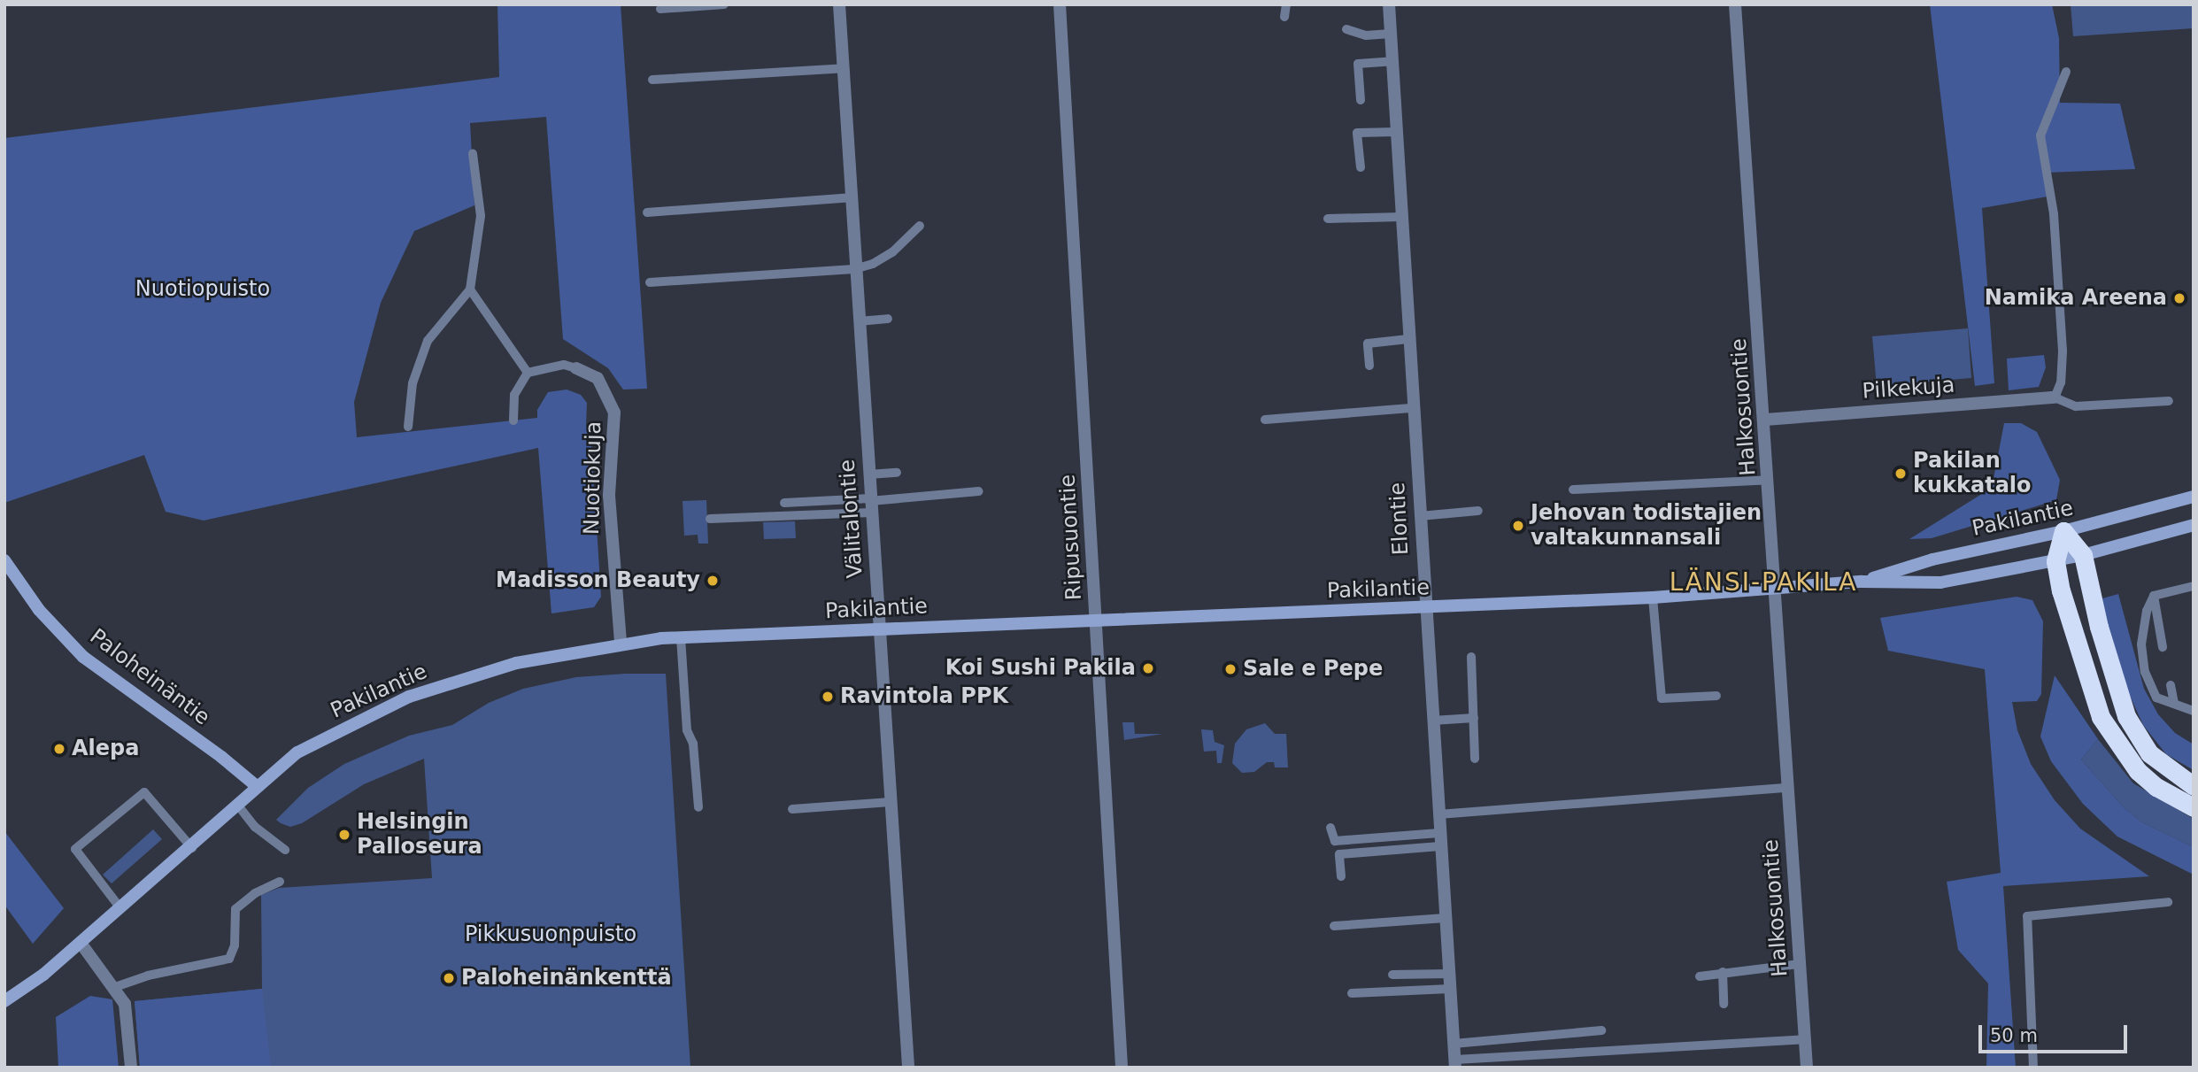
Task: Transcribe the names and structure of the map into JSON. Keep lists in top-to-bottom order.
{
  "streets": {
    "main road": ["Pakilantie", "Paloheinäntie"],
    "street": [
      "Pilkekuja",
      "Halkosuontie",
      "Nuotiokuja",
      "Välitalontie",
      "Elontie",
      "Ripusuontie"
    ]
  },
  "crossings": [
    ["Pilkekuja", "Halkosuontie"],
    ["Halkosuontie", "Pakilantie"],
    ["Nuotiokuja", "Pakilantie"],
    ["Välitalontie", "Pakilantie"],
    ["Elontie", "Pakilantie"],
    ["Pakilantie", "Ripusuontie"],
    ["Pakilantie", "Paloheinäntie"]
  ],
  "districts": ["LÄNSI-PAKILA"],
  "parks": ["Nuotiopuisto", "Pikkusuonpuisto"],
  "places": [
    "Namika Areena",
    "Pakilan kukkatalo",
    "Jehovan todistajien valtakunnansali",
    "Madisson Beauty",
    "Koi Sushi Pakila",
    "Sale e Pepe",
    "Ravintola PPK",
    "Alepa",
    "Helsingin Palloseura",
    "Paloheinänkenttä"
  ],
  "scale_bar": "50 m"
}
